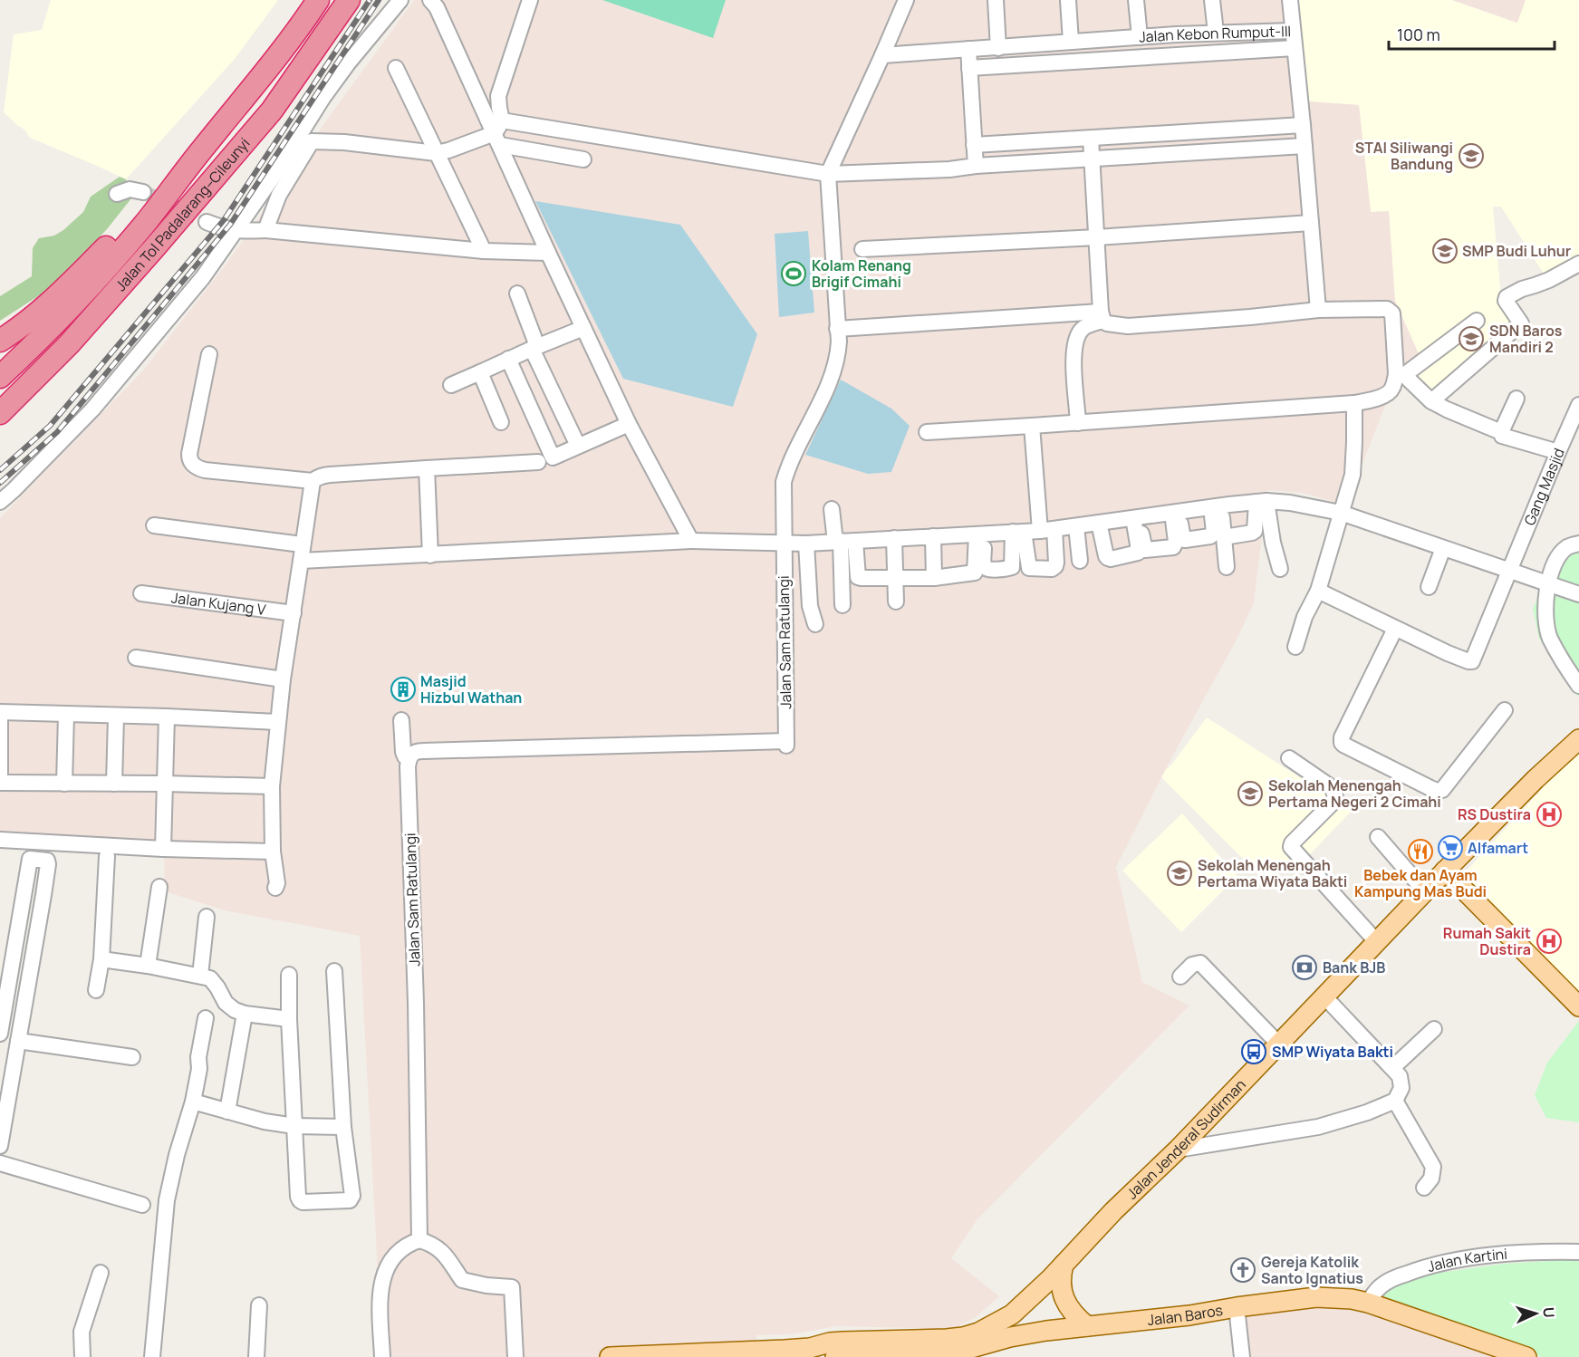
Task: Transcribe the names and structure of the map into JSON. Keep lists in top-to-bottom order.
{
  "streets": {
    "highway": ["Jalan Tol Padalarang–Cileunyi"],
    "main road": ["Jalan Jenderal Sudirman", "Jalan Baros"],
    "street": [
      "Jalan Kebon Rumput-III",
      "Gang Masjid",
      "Jalan Kujang V",
      "Jalan Sam Ratulangi",
      "Jalan Kartini"
    ]
  },
  "crossings": [
    ["Jalan Kartini", "Jalan Baros"]
  ],
  "places": {
    "school or university": [
      "STAI Siliwangi Bandung",
      "SMP Budi Luhur",
      "SDN Baros Mandiri 2",
      "Sekolah Menengah Pertama Negeri 2 Cimahi",
      "Sekolah Menengah Pertama Wiyata Bakti"
    ],
    "sports": ["Kolam Renang Brigif Cimahi"],
    "building": ["Masjid Hizbul Wathan"],
    "hospital": ["RS Dustira", "Rumah Sakit Dustira"],
    "supermarket": ["Alfamart"],
    "restaurant": ["Bebek dan Ayam Kampung Mas Budi"],
    "bank": ["Bank BJB"],
    "bus stop": ["SMP Wiyata Bakti"],
    "church": ["Gereja Katolik Santo Ignatius"]
  },
  "scale_bar": "100 m",
  "north": "right"
}
